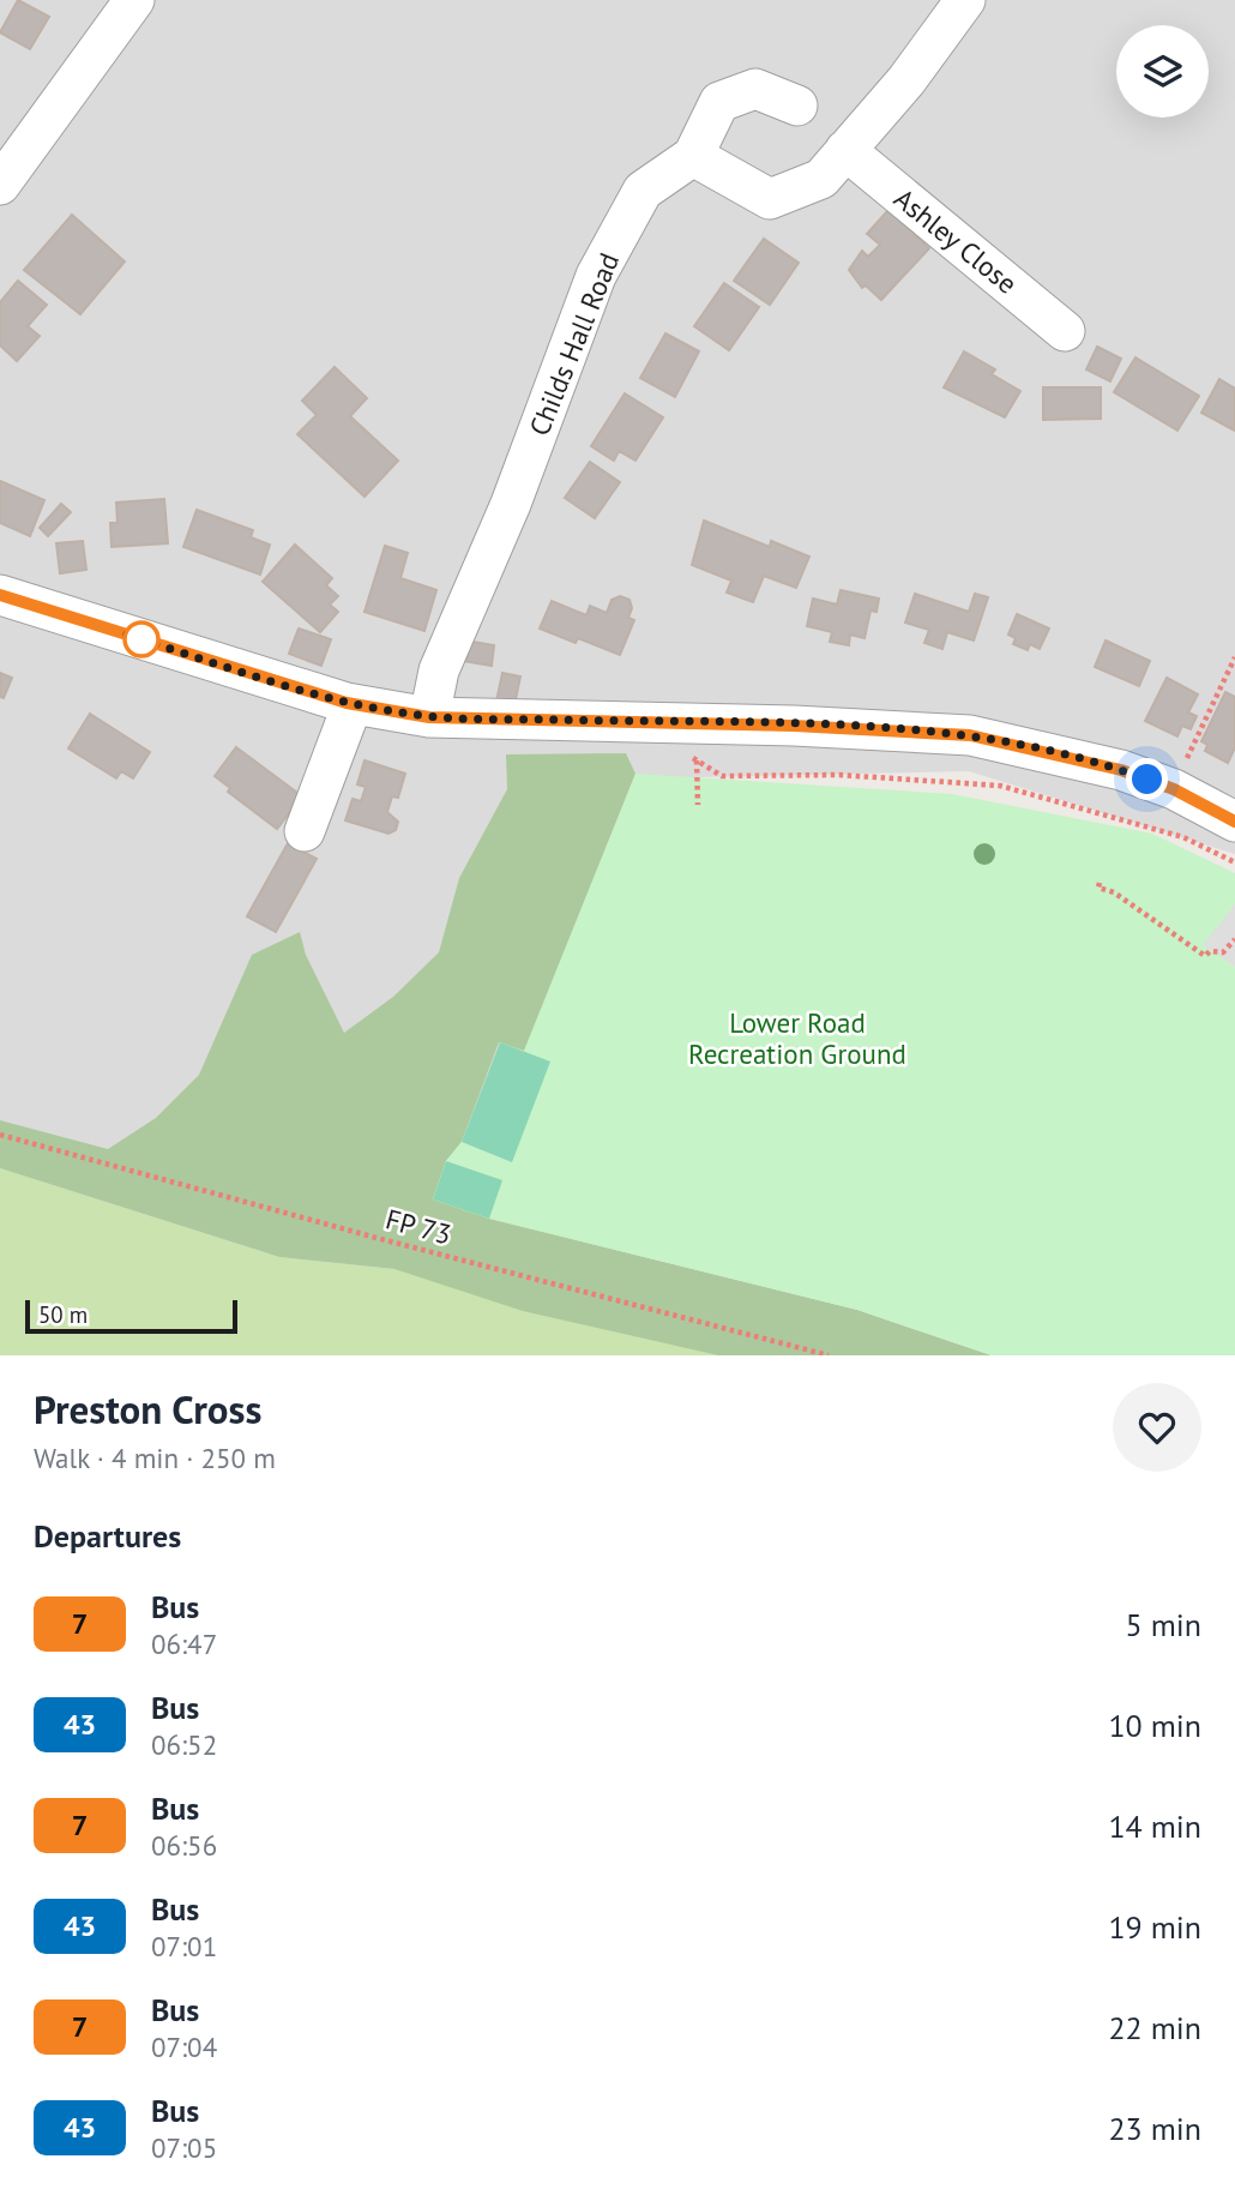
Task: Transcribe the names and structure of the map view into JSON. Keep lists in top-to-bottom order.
{
  "streets": {
    "street": ["Ashley Close", "Childs Hall Road"],
    "path": ["FP 73"]
  },
  "parks": ["Lower Road Recreation Ground"],
  "lines": ["bus line 7"],
  "scale_bar": "50 m",
  "page": {
    "scale": "50 m",
    "heading": [
      ["Preston Cross", "Walk · 4 min · 250 m"],
      "Departures"
    ],
    "list": [
      {
        "mark": "7",
        "name": "Bus",
        "note": "06:47",
        "value": "5 min"
      },
      {
        "mark": "43",
        "name": "Bus",
        "note": "06:52",
        "value": "10 min"
      },
      {
        "mark": "7",
        "name": "Bus",
        "note": "06:56",
        "value": "14 min"
      },
      {
        "mark": "43",
        "name": "Bus",
        "note": "07:01",
        "value": "19 min"
      },
      {
        "mark": "7",
        "name": "Bus",
        "note": "07:04",
        "value": "22 min"
      },
      {
        "mark": "43",
        "name": "Bus",
        "note": "07:05",
        "value": "23 min"
      }
    ]
  }
}
